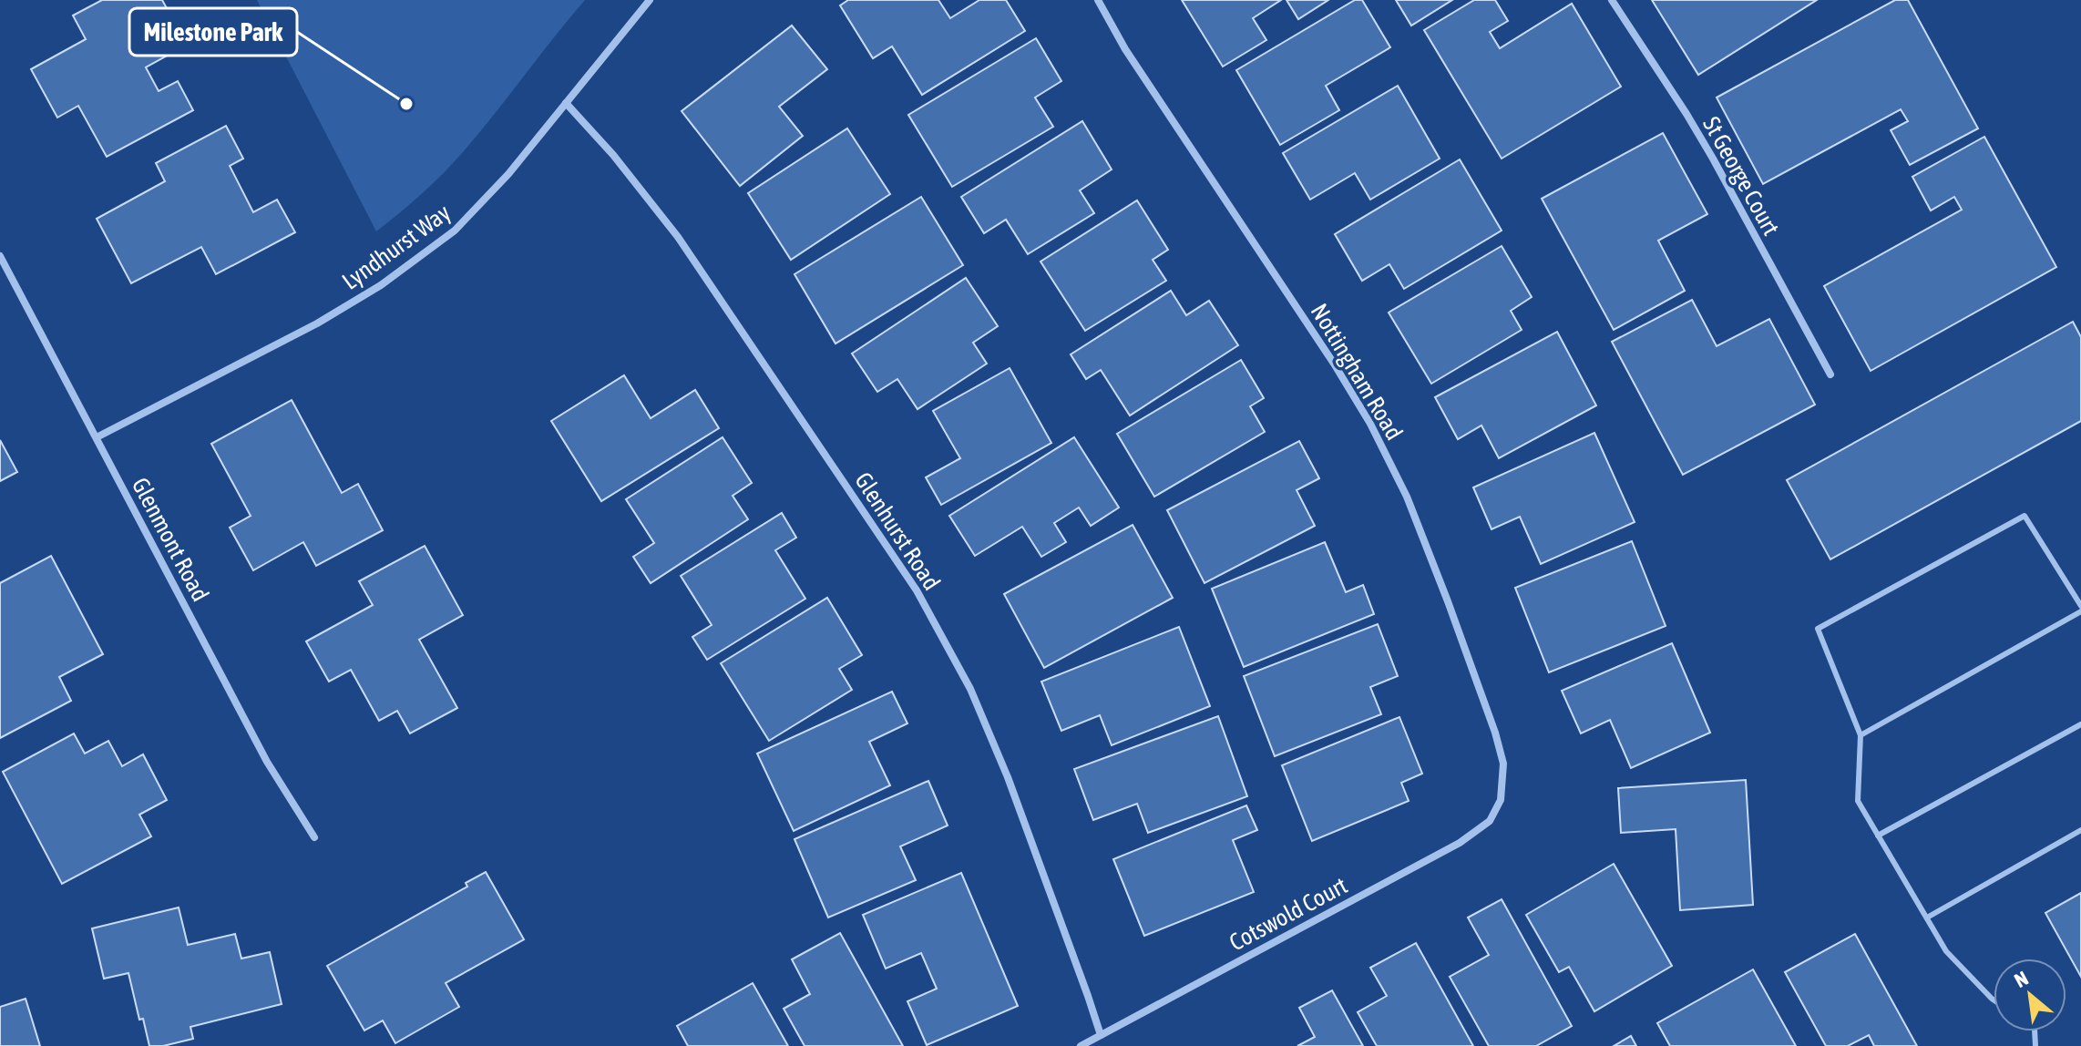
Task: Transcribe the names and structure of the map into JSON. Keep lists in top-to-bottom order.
{
  "streets": {
    "street": [
      "St George Court",
      "Lyndhurst Way",
      "Nottingham Road",
      "Glenhurst Road",
      "Glenmont Road",
      "Cotswold Court"
    ]
  },
  "crossings": [
    ["Lyndhurst Way", "Glenhurst Road"],
    ["Lyndhurst Way", "Glenmont Road"],
    ["Nottingham Road", "Cotswold Court"],
    ["Glenhurst Road", "Cotswold Court"]
  ],
  "places": ["Milestone Park"],
  "north": "top left"
}
